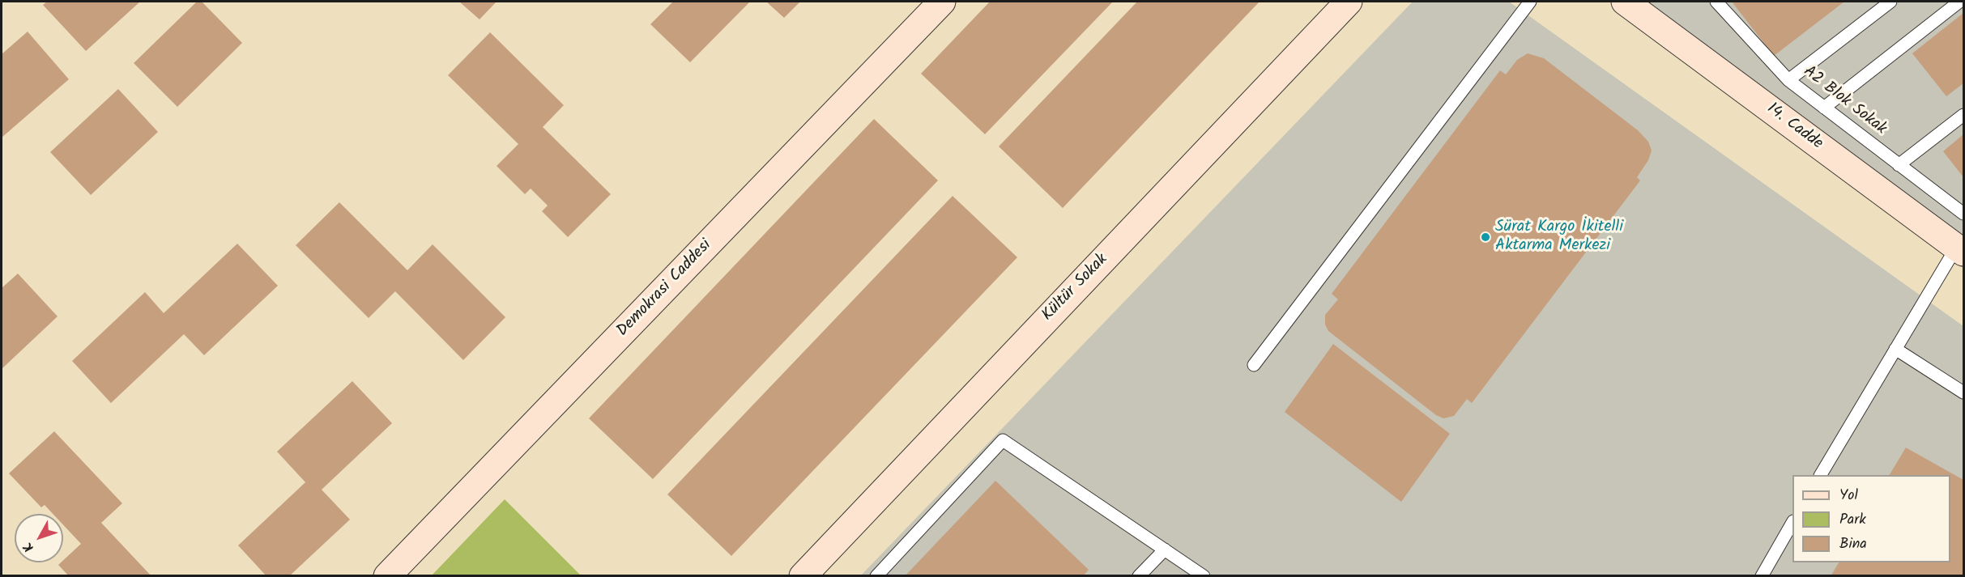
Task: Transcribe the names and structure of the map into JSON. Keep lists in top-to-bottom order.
{
  "streets": {
    "street": ["14. Cadde", "Kültür Sokak", "Demokrasi Caddesi"],
    "lane": ["A2 Blok Sokak"]
  },
  "places": ["Sürat Kargo İkitelli Aktarma Merkezi"],
  "legend": ["Yol", "Park", "Bina"],
  "north": "bottom left"
}
